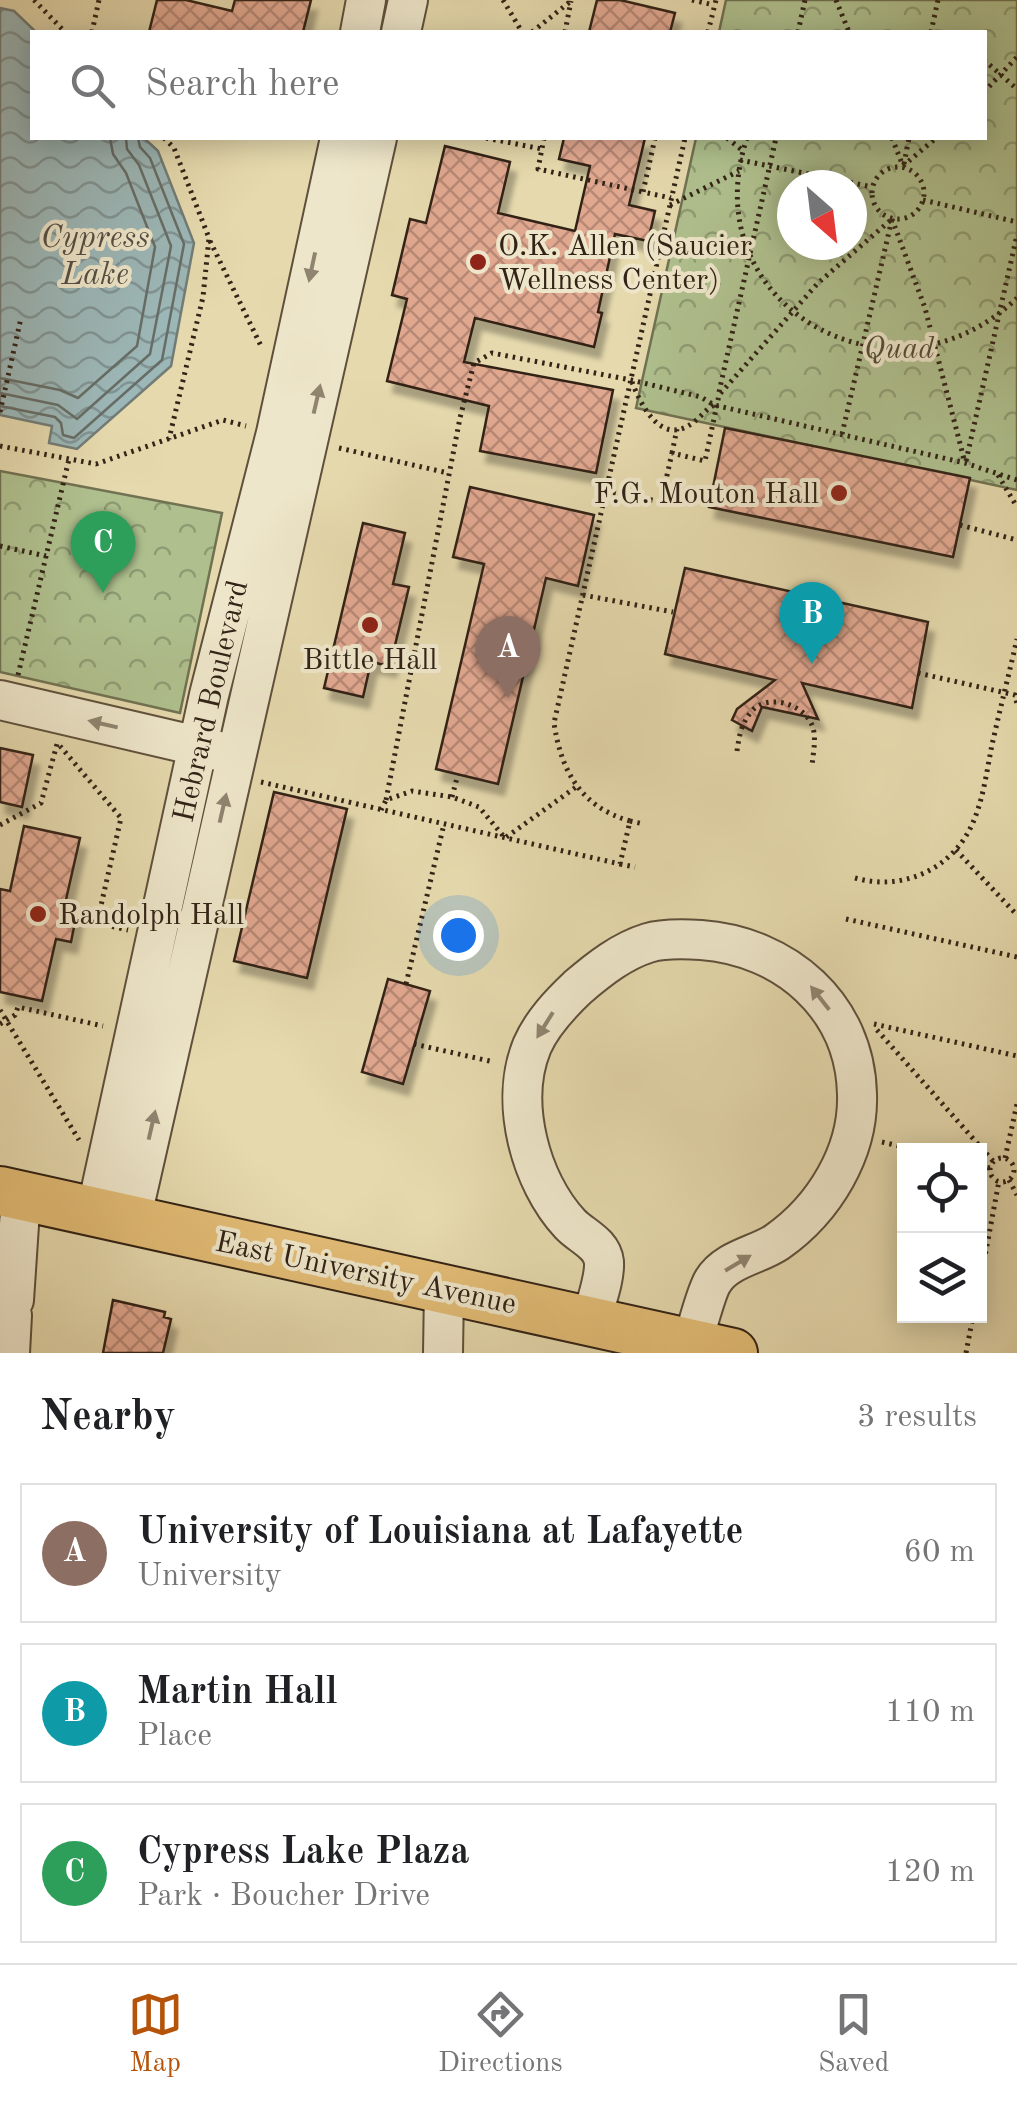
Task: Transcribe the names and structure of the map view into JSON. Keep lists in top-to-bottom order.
{
  "streets": {
    "main road": ["East University Avenue"],
    "street": ["Hebrard Boulevard"]
  },
  "crossings": [
    ["Hebrard Boulevard", "East University Avenue"]
  ],
  "water": ["Cypress Lake"],
  "parks": ["Quad"],
  "places": [
    "O.K. Allen (Saucier Wellness Center)",
    "F.G. Mouton Hall",
    "Bittle Hall",
    "Randolph Hall"
  ],
  "north": "bottom right",
  "page": {
    "search": "Search here",
    "pins": ["C", "B", "A"],
    "heading": ["Nearby", "3 results"],
    "list": [
      {
        "mark": "A",
        "name": "University of Louisiana at Lafayette",
        "note": "University",
        "value": "60 m"
      },
      {
        "mark": "B",
        "name": "Martin Hall",
        "note": "Place",
        "value": "110 m"
      },
      {
        "mark": "C",
        "name": "Cypress Lake Plaza",
        "note": "Park · Boucher Drive",
        "value": "120 m"
      }
    ],
    "nav": ["Map", "Directions", "Saved"]
  }
}
